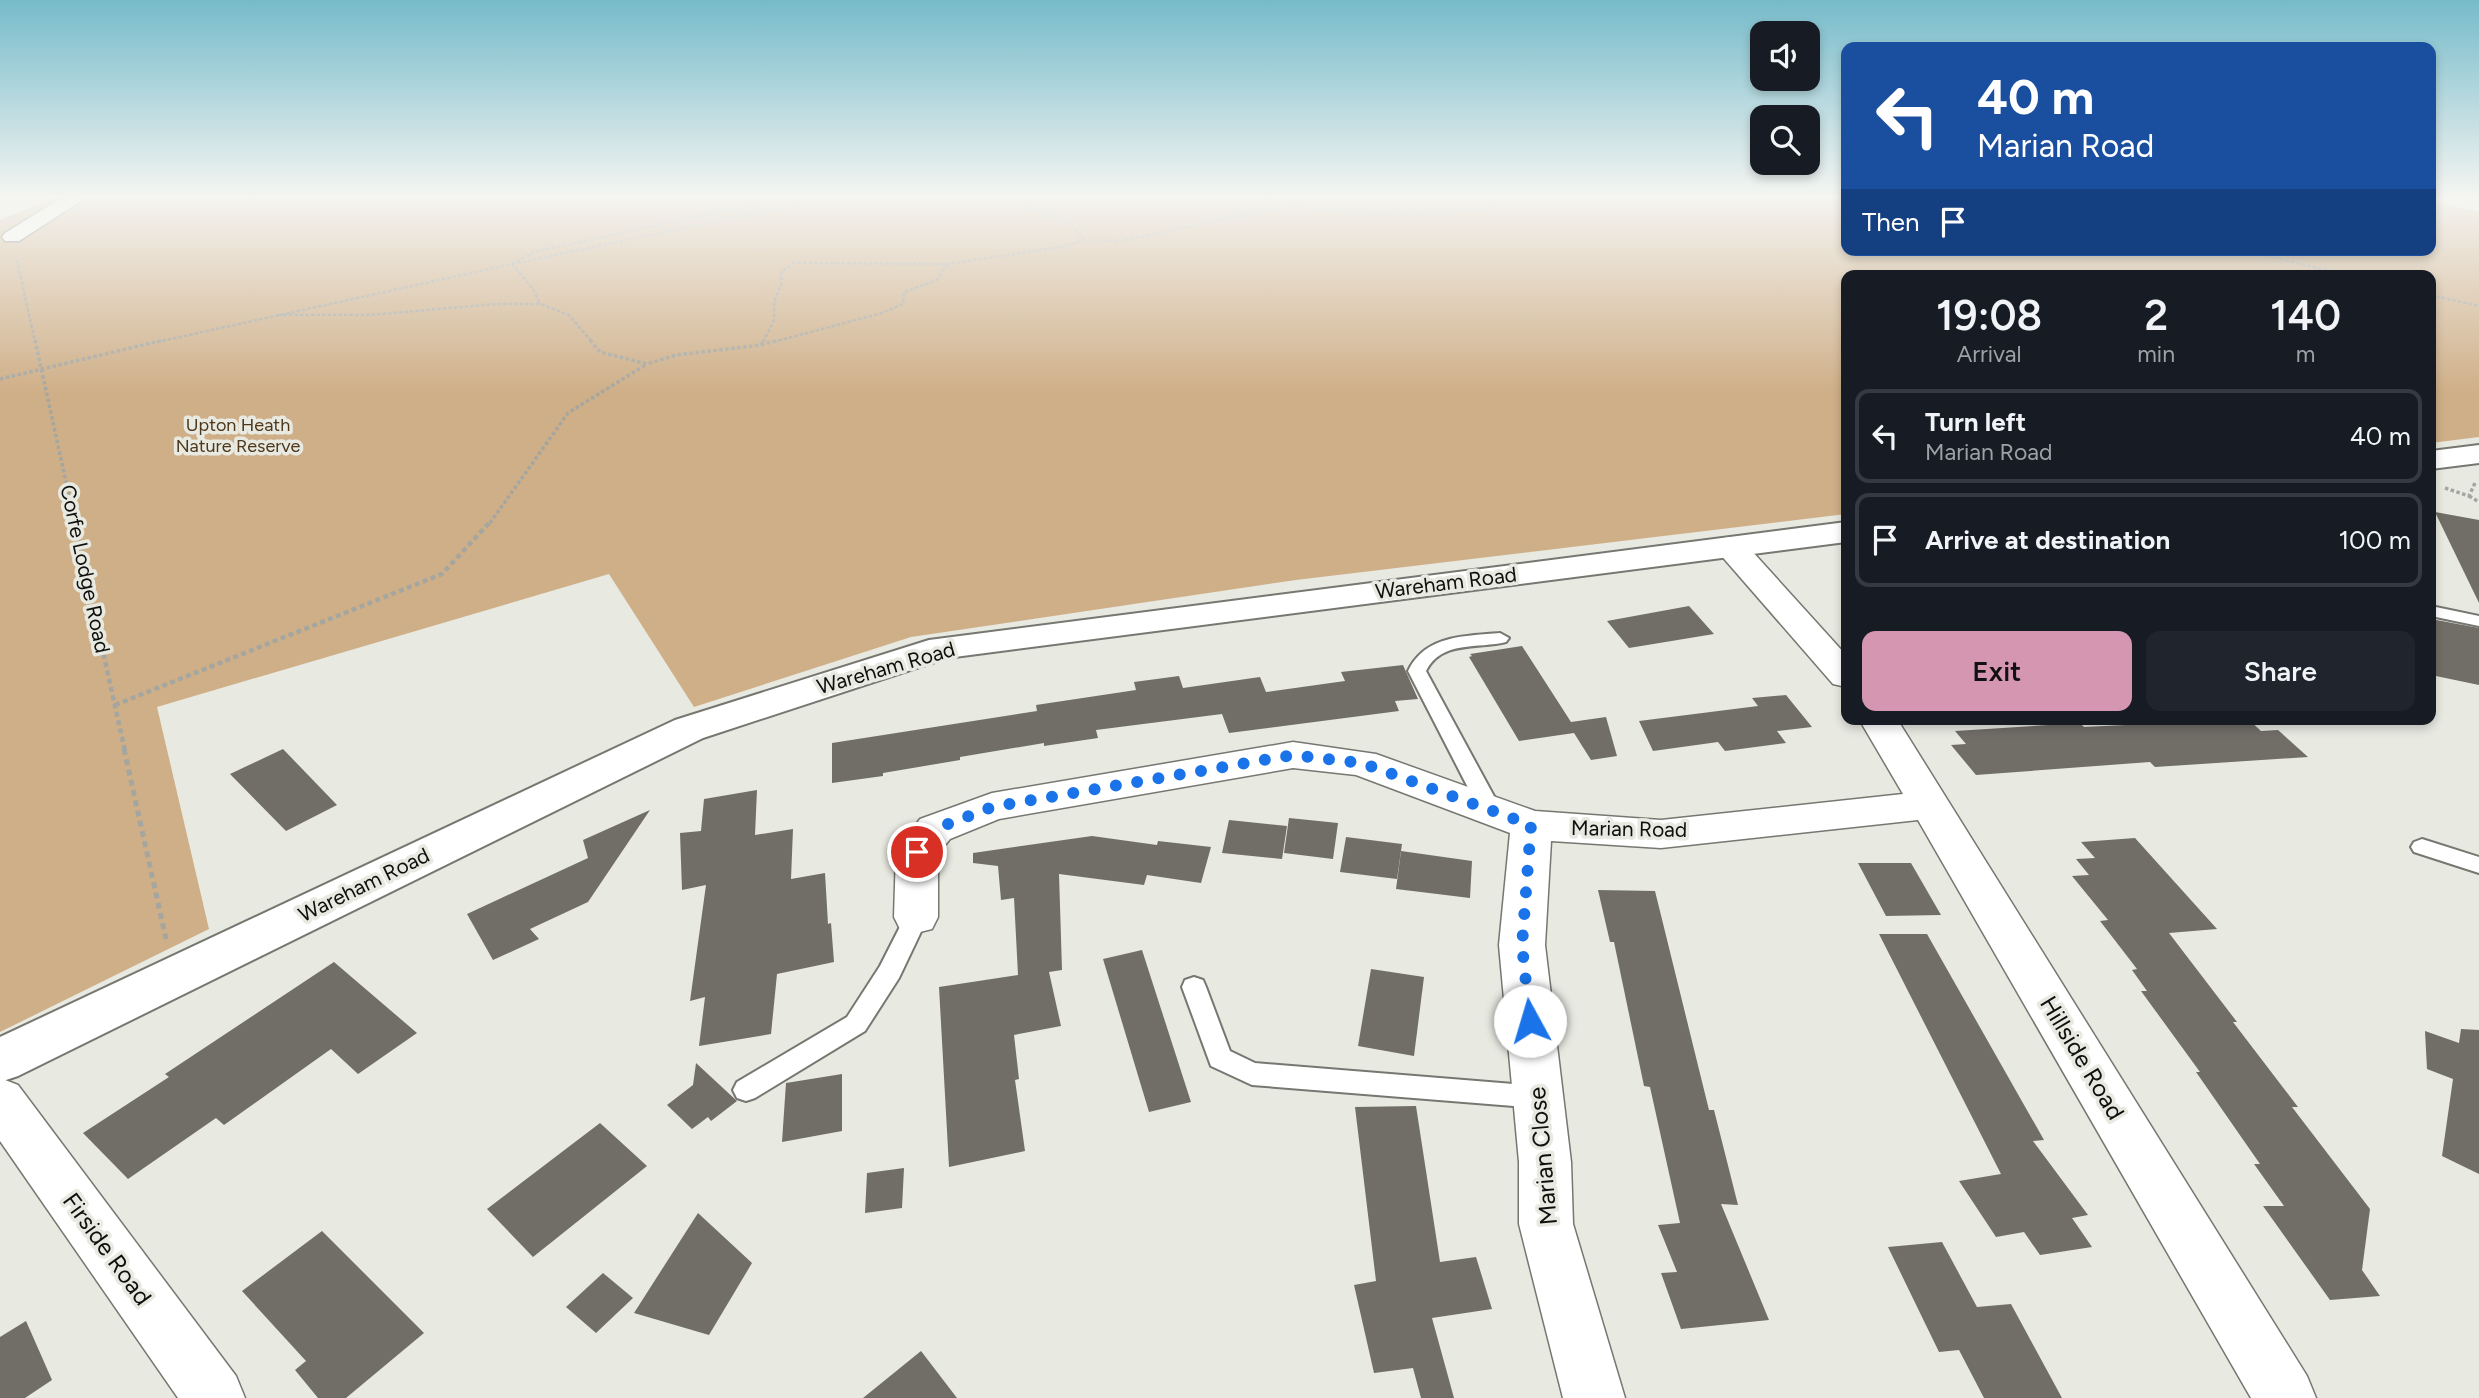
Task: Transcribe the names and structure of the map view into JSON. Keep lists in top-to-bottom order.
{
  "streets": {
    "street": [
      "Wareham Road",
      "Marian Road",
      "Hillside Road",
      "Marian Close",
      "Firside Road"
    ],
    "path": ["Corfe Lodge Road"]
  },
  "crossings": [
    ["Corfe Lodge Road", "Wareham Road"],
    ["Marian Road", "Hillside Road"],
    ["Marian Road", "Marian Close"]
  ],
  "parks": ["Upton Heath Nature Reserve"],
  "page": {
    "turn": ["40 m", "Marian Road"],
    "then": "Then",
    "eta": [
      "19:08",
      "Arrival",
      "2",
      "min",
      "140",
      "m"
    ],
    "list": [
      {
        "name": "Turn left",
        "note": "Marian Road",
        "value": "40 m"
      },
      {
        "name": "Arrive at destination",
        "value": "100 m"
      }
    ],
    "buttons": ["Exit", "Share"]
  }
}
